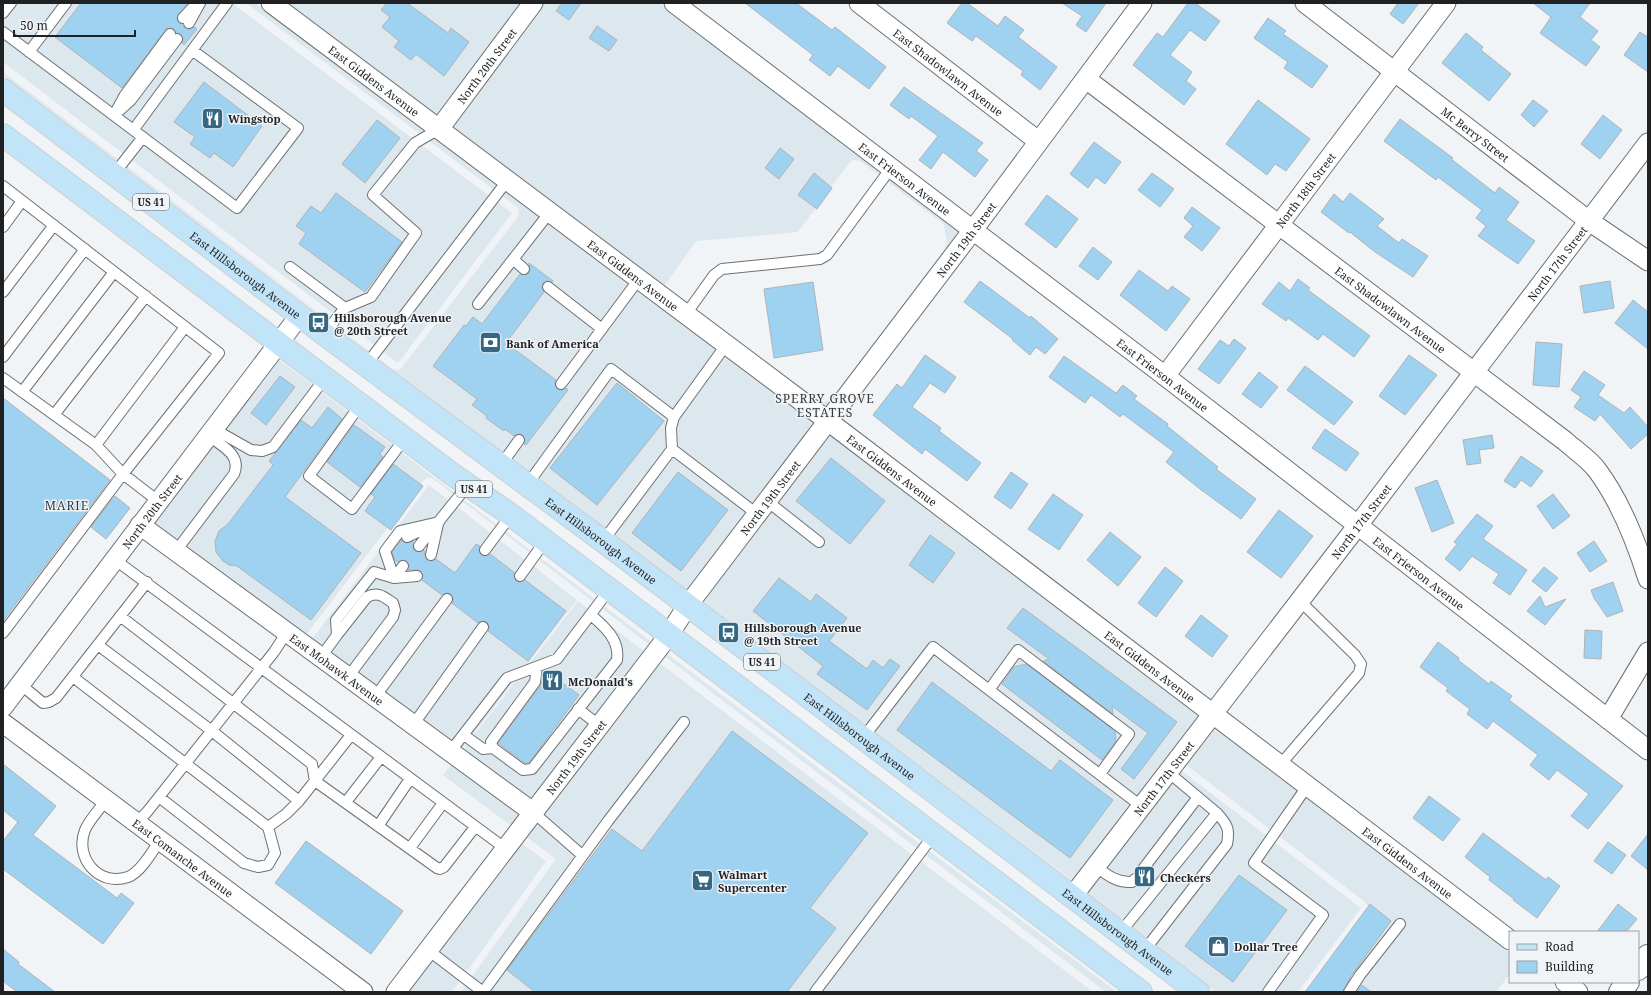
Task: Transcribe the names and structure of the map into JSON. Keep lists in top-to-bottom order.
{
  "streets": {
    "main road": ["US 41", "East Hillsborough Avenue"],
    "street": [
      "North 20th Street",
      "East Shadowlawn Avenue",
      "East Giddens Avenue",
      "Mc Berry Street",
      "East Frierson Avenue",
      "North 18th Street",
      "North 19th Street",
      "North 17th Street",
      "East Mohawk Avenue",
      "East Comanche Avenue"
    ]
  },
  "crossings": [
    ["North 20th Street", "East Giddens Avenue"],
    ["North 20th Street", "US 41"],
    ["North 20th Street", "East Hillsborough Avenue"],
    ["North 20th Street", "East Mohawk Avenue"],
    ["East Shadowlawn Avenue", "North 18th Street"],
    ["East Shadowlawn Avenue", "North 19th Street"],
    ["East Shadowlawn Avenue", "North 17th Street"],
    ["East Giddens Avenue", "North 19th Street"],
    ["East Giddens Avenue", "North 17th Street"],
    ["Mc Berry Street", "North 18th Street"],
    ["Mc Berry Street", "North 17th Street"],
    ["East Frierson Avenue", "North 18th Street"],
    ["East Frierson Avenue", "North 19th Street"],
    ["East Frierson Avenue", "North 17th Street"],
    ["US 41", "North 19th Street"],
    ["North 19th Street", "East Hillsborough Avenue"],
    ["North 19th Street", "East Mohawk Avenue"],
    ["North 17th Street", "East Hillsborough Avenue"]
  ],
  "districts": ["SPERRY GROVE ESTATES", "MARIE"],
  "places": {
    "restaurant": ["Wingstop", "McDonald's", "Checkers"],
    "bus stop": ["Hillsborough Avenue @ 20th Street", "Hillsborough Avenue @ 19th Street"],
    "bank": ["Bank of America"],
    "supermarket": ["Walmart Supercenter"],
    "shop": ["Dollar Tree"]
  },
  "legend": ["Road", "Building"],
  "scale_bar": "50 m"
}
